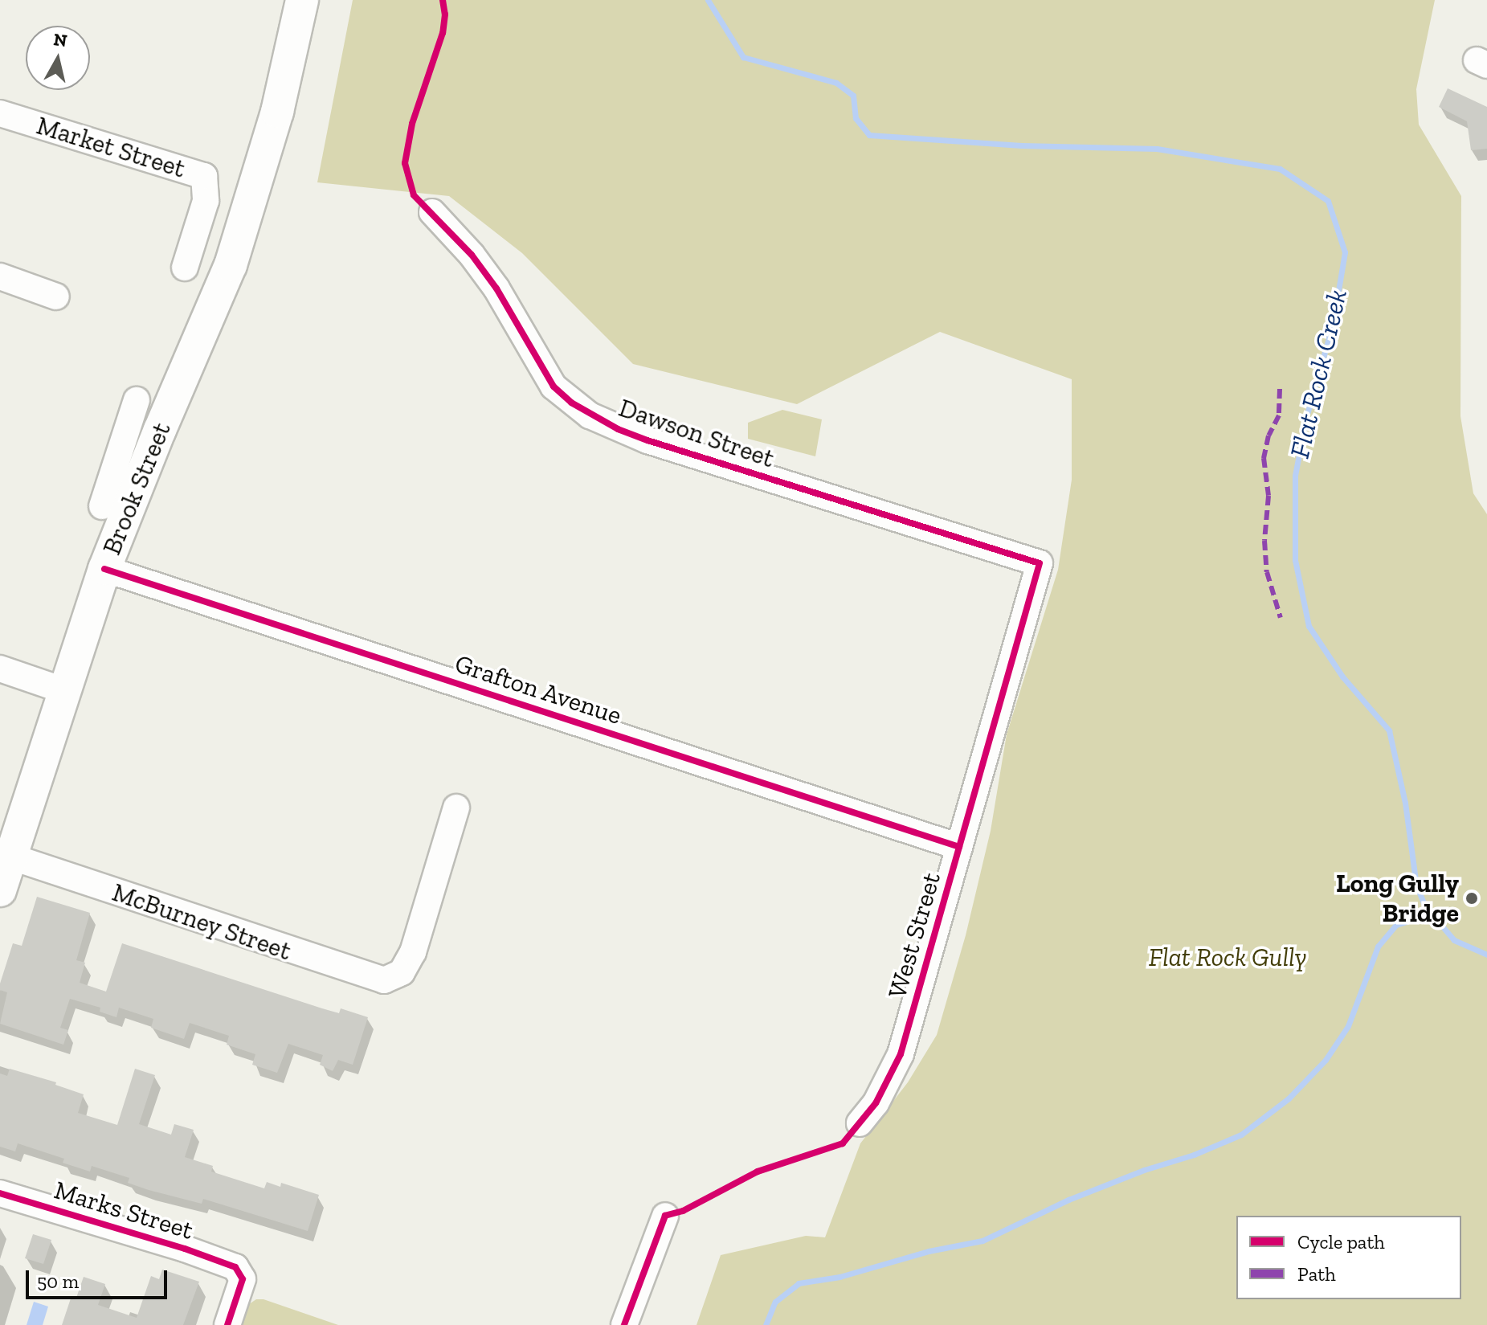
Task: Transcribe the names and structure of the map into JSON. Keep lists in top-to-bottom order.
{
  "streets": {
    "main road": ["Brook Street"],
    "street": [
      "Market Street",
      "Dawson Street",
      "Grafton Avenue",
      "McBurney Street",
      "West Street",
      "Marks Street"
    ]
  },
  "crossings": [
    ["Dawson Street", "West Street"],
    ["Brook Street", "Grafton Avenue"],
    ["Brook Street", "McBurney Street"],
    ["Grafton Avenue", "West Street"]
  ],
  "water": ["Flat Rock Creek"],
  "parks": ["Flat Rock Gully"],
  "places": ["Long Gully Bridge"],
  "legend": ["Cycle path", "Path"],
  "scale_bar": "50 m",
  "north": "top"
}
